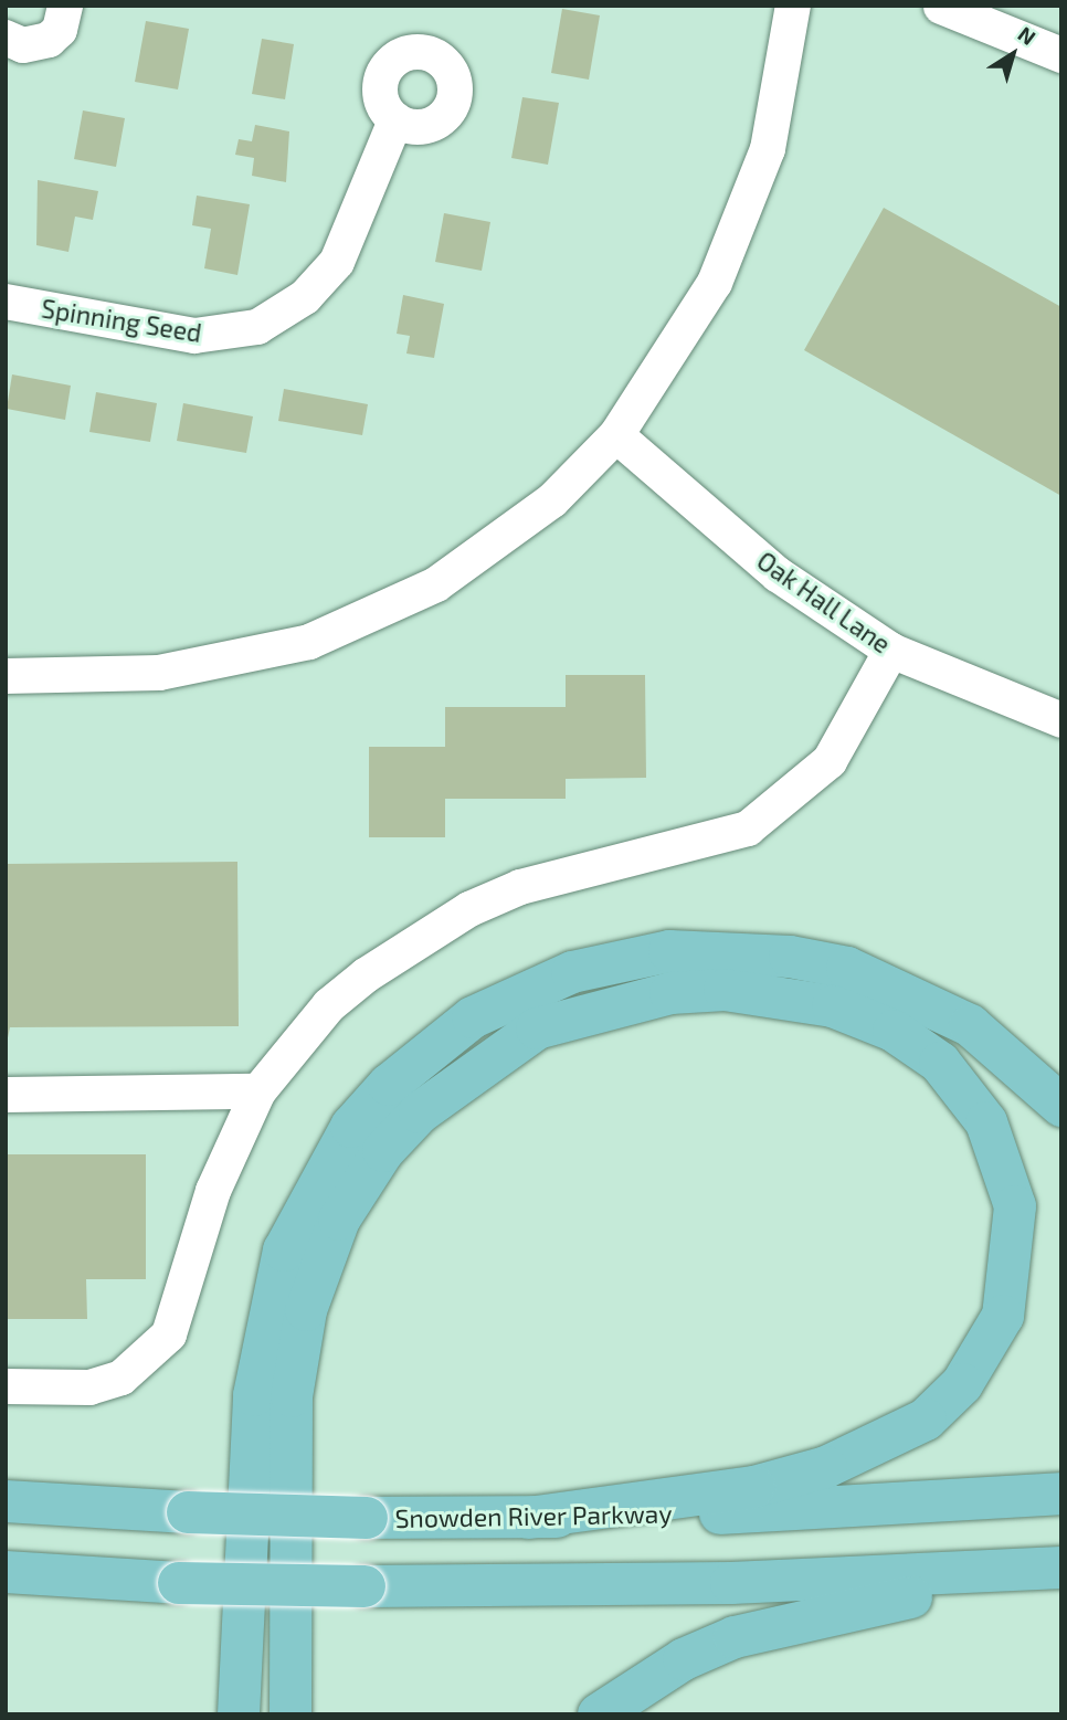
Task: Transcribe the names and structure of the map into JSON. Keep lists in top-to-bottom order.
{
  "streets": {
    "main road": ["Snowden River Parkway"],
    "street": ["Spinning Seed", "Oak Hall Lane"]
  },
  "north": "top right"
}
